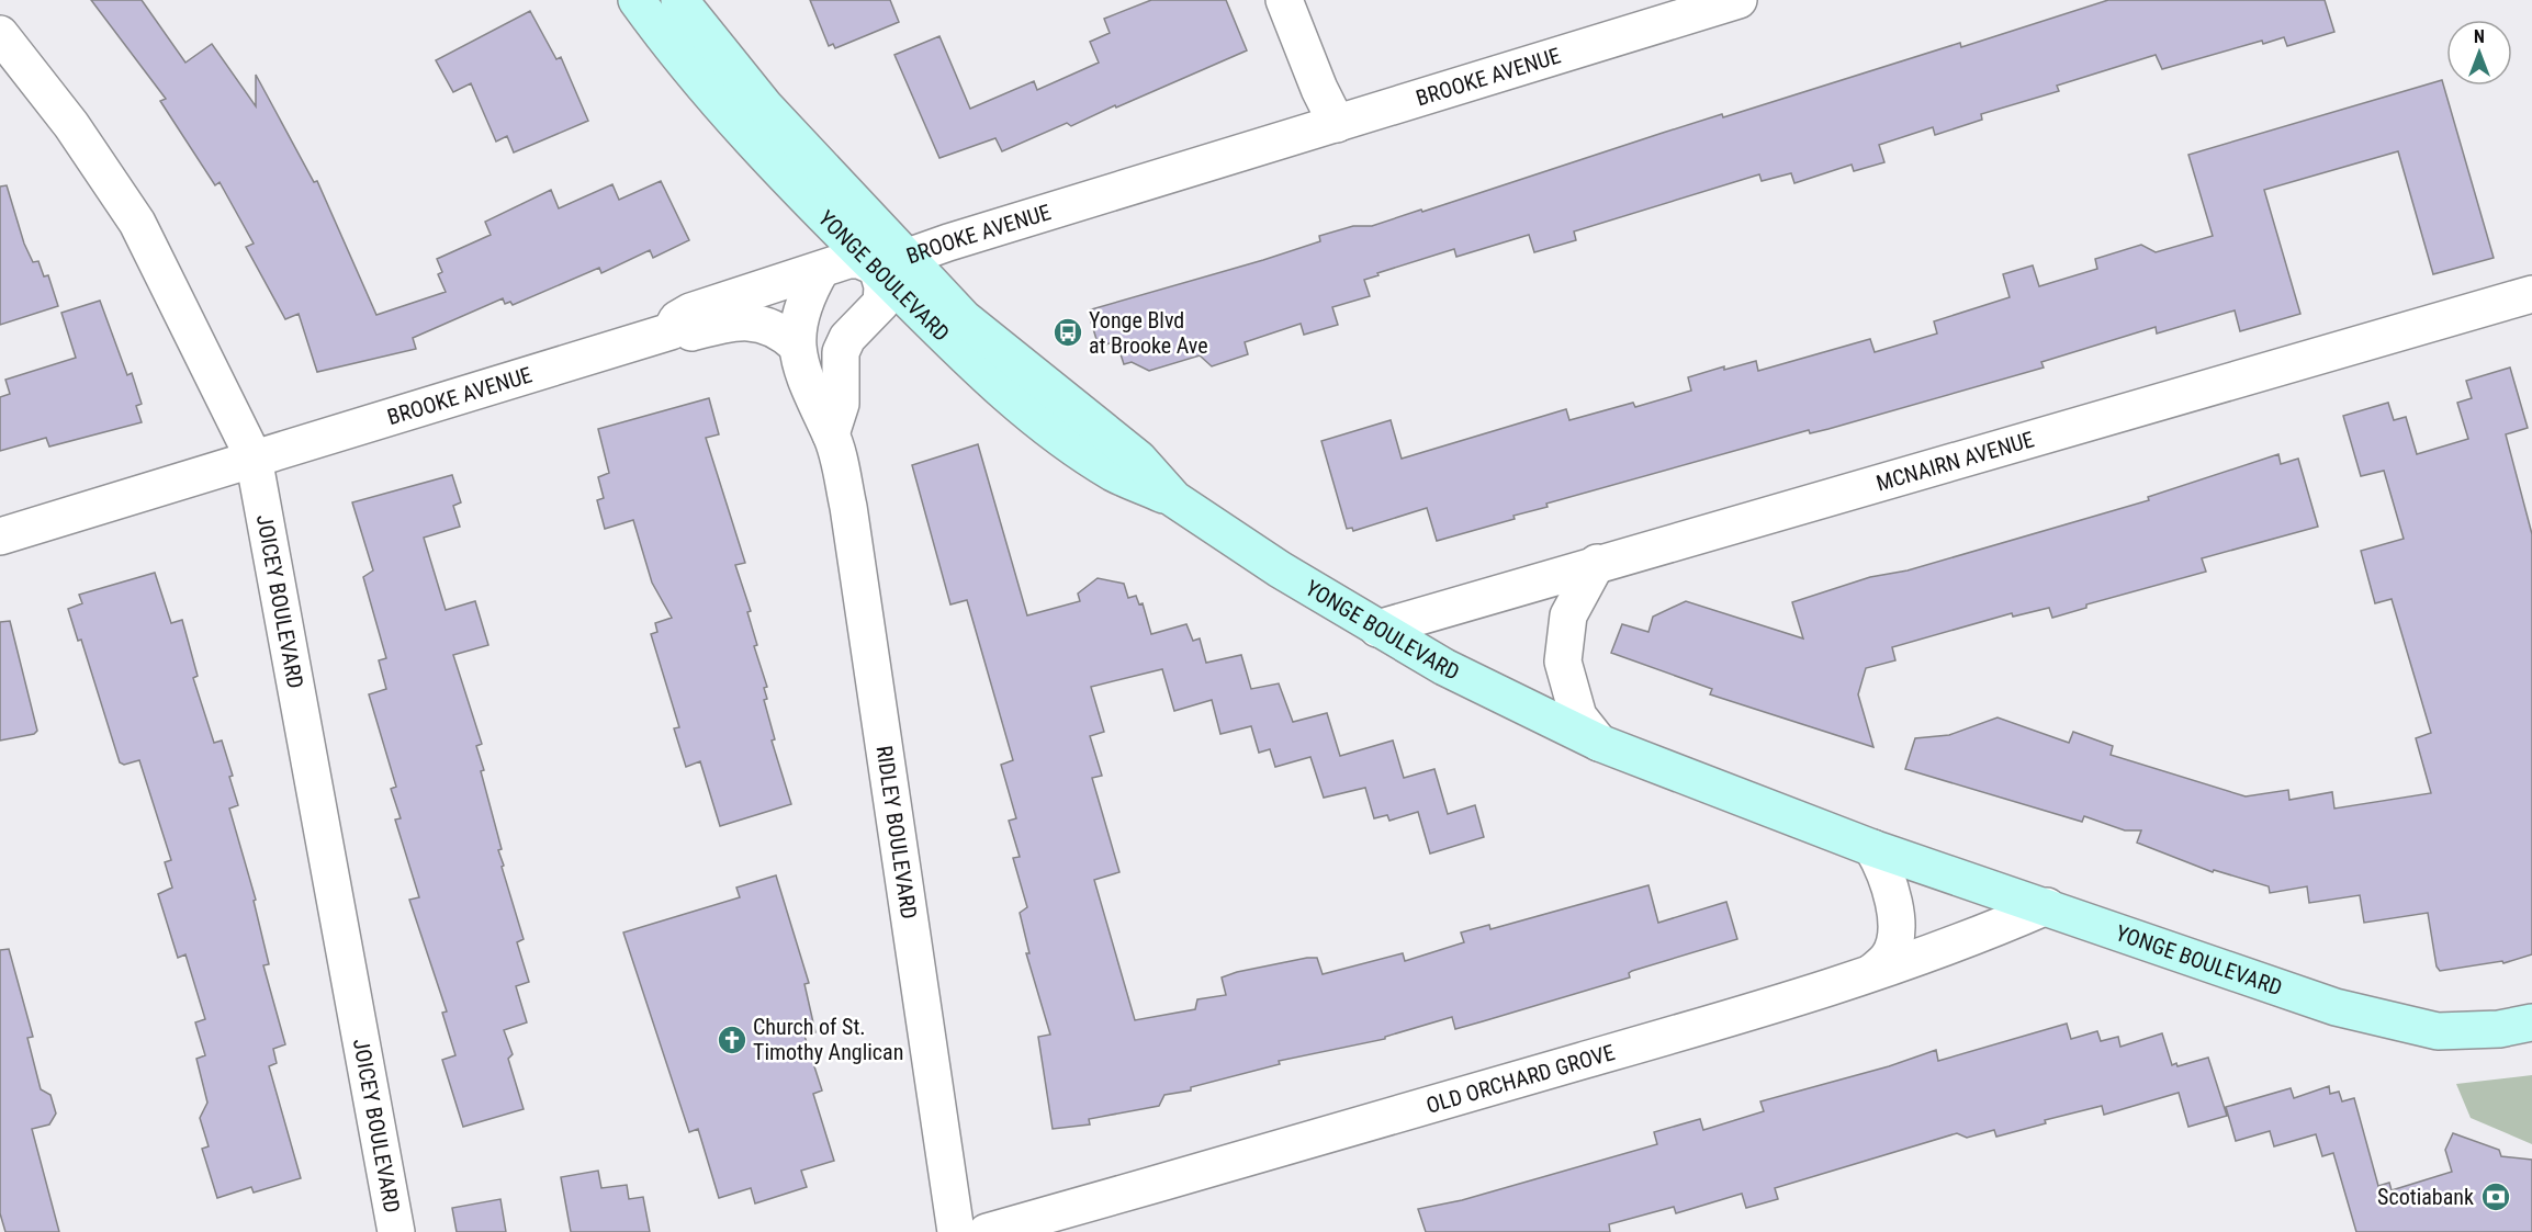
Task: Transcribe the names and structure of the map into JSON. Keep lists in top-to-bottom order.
{
  "streets": {
    "street": [
      "BROOKE AVENUE",
      "YONGE BOULEVARD",
      "MCNAIRN AVENUE",
      "JOICEY BOULEVARD",
      "RIDLEY BOULEVARD",
      "OLD ORCHARD GROVE"
    ]
  },
  "crossings": [
    ["BROOKE AVENUE", "YONGE BOULEVARD"],
    ["BROOKE AVENUE", "JOICEY BOULEVARD"],
    ["BROOKE AVENUE", "RIDLEY BOULEVARD"],
    ["YONGE BOULEVARD", "MCNAIRN AVENUE"],
    ["YONGE BOULEVARD", "OLD ORCHARD GROVE"]
  ],
  "places": {
    "bus stop": ["Yonge Blvd at Brooke Ave"],
    "church": ["Church of St. Timothy Anglican"],
    "bank": ["Scotiabank"]
  },
  "north": "top"
}
